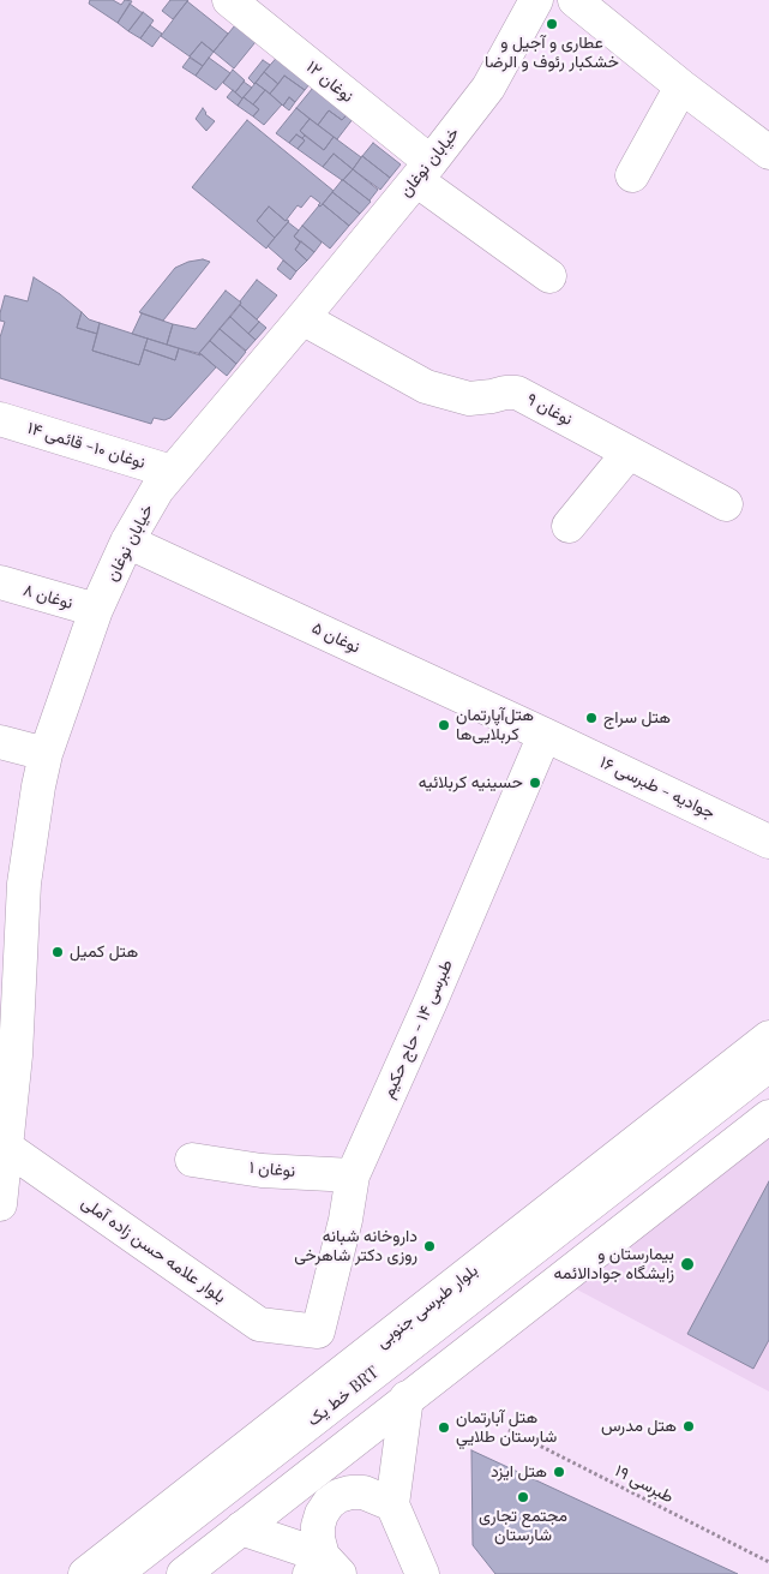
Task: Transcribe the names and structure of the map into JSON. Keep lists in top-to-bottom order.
{
  "streets": {
    "street": [
      "نوغان ۱۲",
      "خیابان نوغان",
      "نوغان ۹",
      "نوغان ۱۰- قائمی ۱۴",
      "نوغان ۸",
      "نوغان ۵",
      "جوادیه - طبرسی ۱۶",
      "طبرسی ۱۴ - حاج حکیم",
      "نوغان ۱",
      "بلوار علامه حسن زاده آملی",
      "بلوار طبرسی جنوبی",
      "خط یک BRT"
    ],
    "path": ["طبرسی ۱۹"]
  },
  "crossings": [
    ["نوغان ۱۲", "خیابان نوغان"],
    ["خیابان نوغان", "نوغان ۹"],
    ["خیابان نوغان", "نوغان ۱۰- قائمی ۱۴"],
    ["خیابان نوغان", "نوغان ۸"],
    ["خیابان نوغان", "نوغان ۵"],
    ["خیابان نوغان", "بلوار علامه حسن زاده آملی"],
    ["نوغان ۵", "جوادیه - طبرسی ۱۶"],
    ["نوغان ۵", "طبرسی ۱۴ - حاج حکیم"],
    ["جوادیه - طبرسی ۱۶", "طبرسی ۱۴ - حاج حکیم"],
    ["طبرسی ۱۴ - حاج حکیم", "نوغان ۱"],
    ["طبرسی ۱۴ - حاج حکیم", "بلوار علامه حسن زاده آملی"]
  ],
  "places": [
    "عطاری و آجیل و خشکبار رئوف و الرضا",
    "هتل سراج",
    "هتل‌آپارتمان کربلایی‌ها",
    "حسینیه کربلائیه",
    "هتل کمیل",
    "داروخانه شبانه روزی دکتر شاهرخی",
    "بیمارستان و زایشگاه جوادالائمه",
    "هتل مدرس",
    "هتل آبارتمان شارستان طلايي",
    "هتل ایزد",
    "مجتمع تجاری شارستان"
  ]
}
